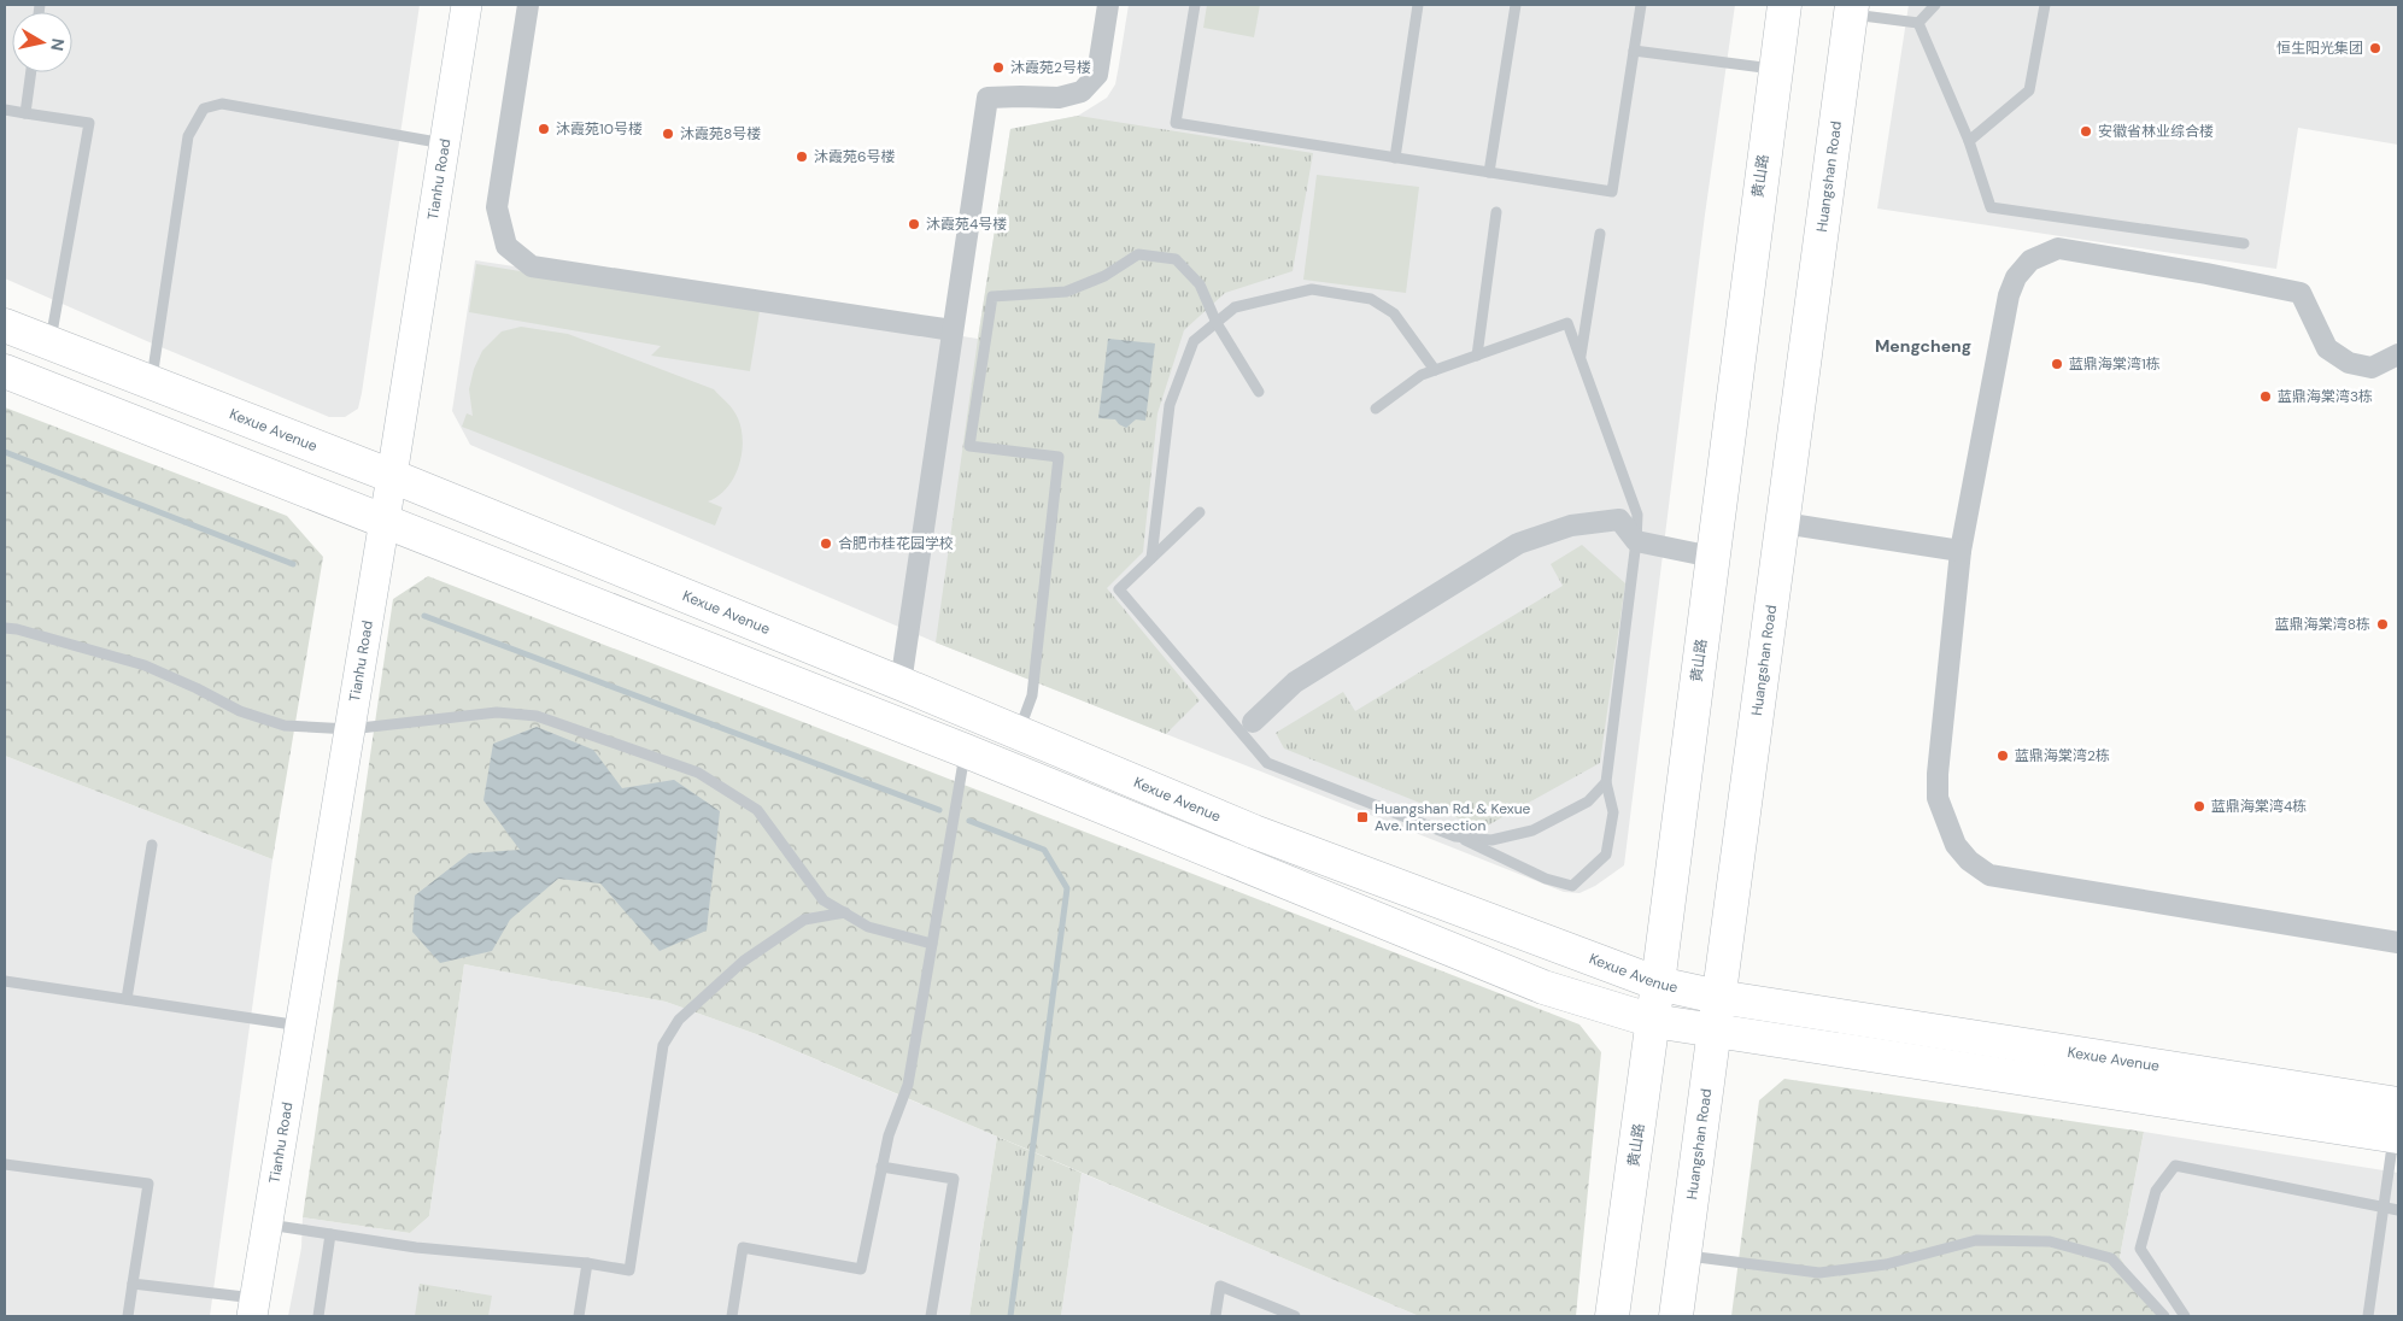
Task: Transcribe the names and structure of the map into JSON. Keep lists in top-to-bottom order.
{
  "streets": {
    "main road": ["黄山路", "Huangshan Road", "Kexue Avenue"],
    "street": ["Tianhu Road"]
  },
  "crossings": [
    ["黄山路", "Kexue Avenue"],
    ["Huangshan Road", "Kexue Avenue"],
    ["Tianhu Road", "Kexue Avenue"]
  ],
  "districts": ["Mengcheng"],
  "places": {
    "other": [
      "恒生阳光集团",
      "沐霞苑2号楼",
      "沐霞苑10号楼",
      "安徽省林业综合楼",
      "沐霞苑8号楼",
      "沐霞苑6号楼",
      "沐霞苑4号楼",
      "蓝鼎海棠湾1栋",
      "蓝鼎海棠湾3栋",
      "合肥市桂花园学校",
      "蓝鼎海棠湾8栋",
      "蓝鼎海棠湾2栋",
      "蓝鼎海棠湾4栋"
    ],
    "transit": ["Huangshan Rd. & Kexue Ave. Intersection"]
  },
  "north": "right"
}
